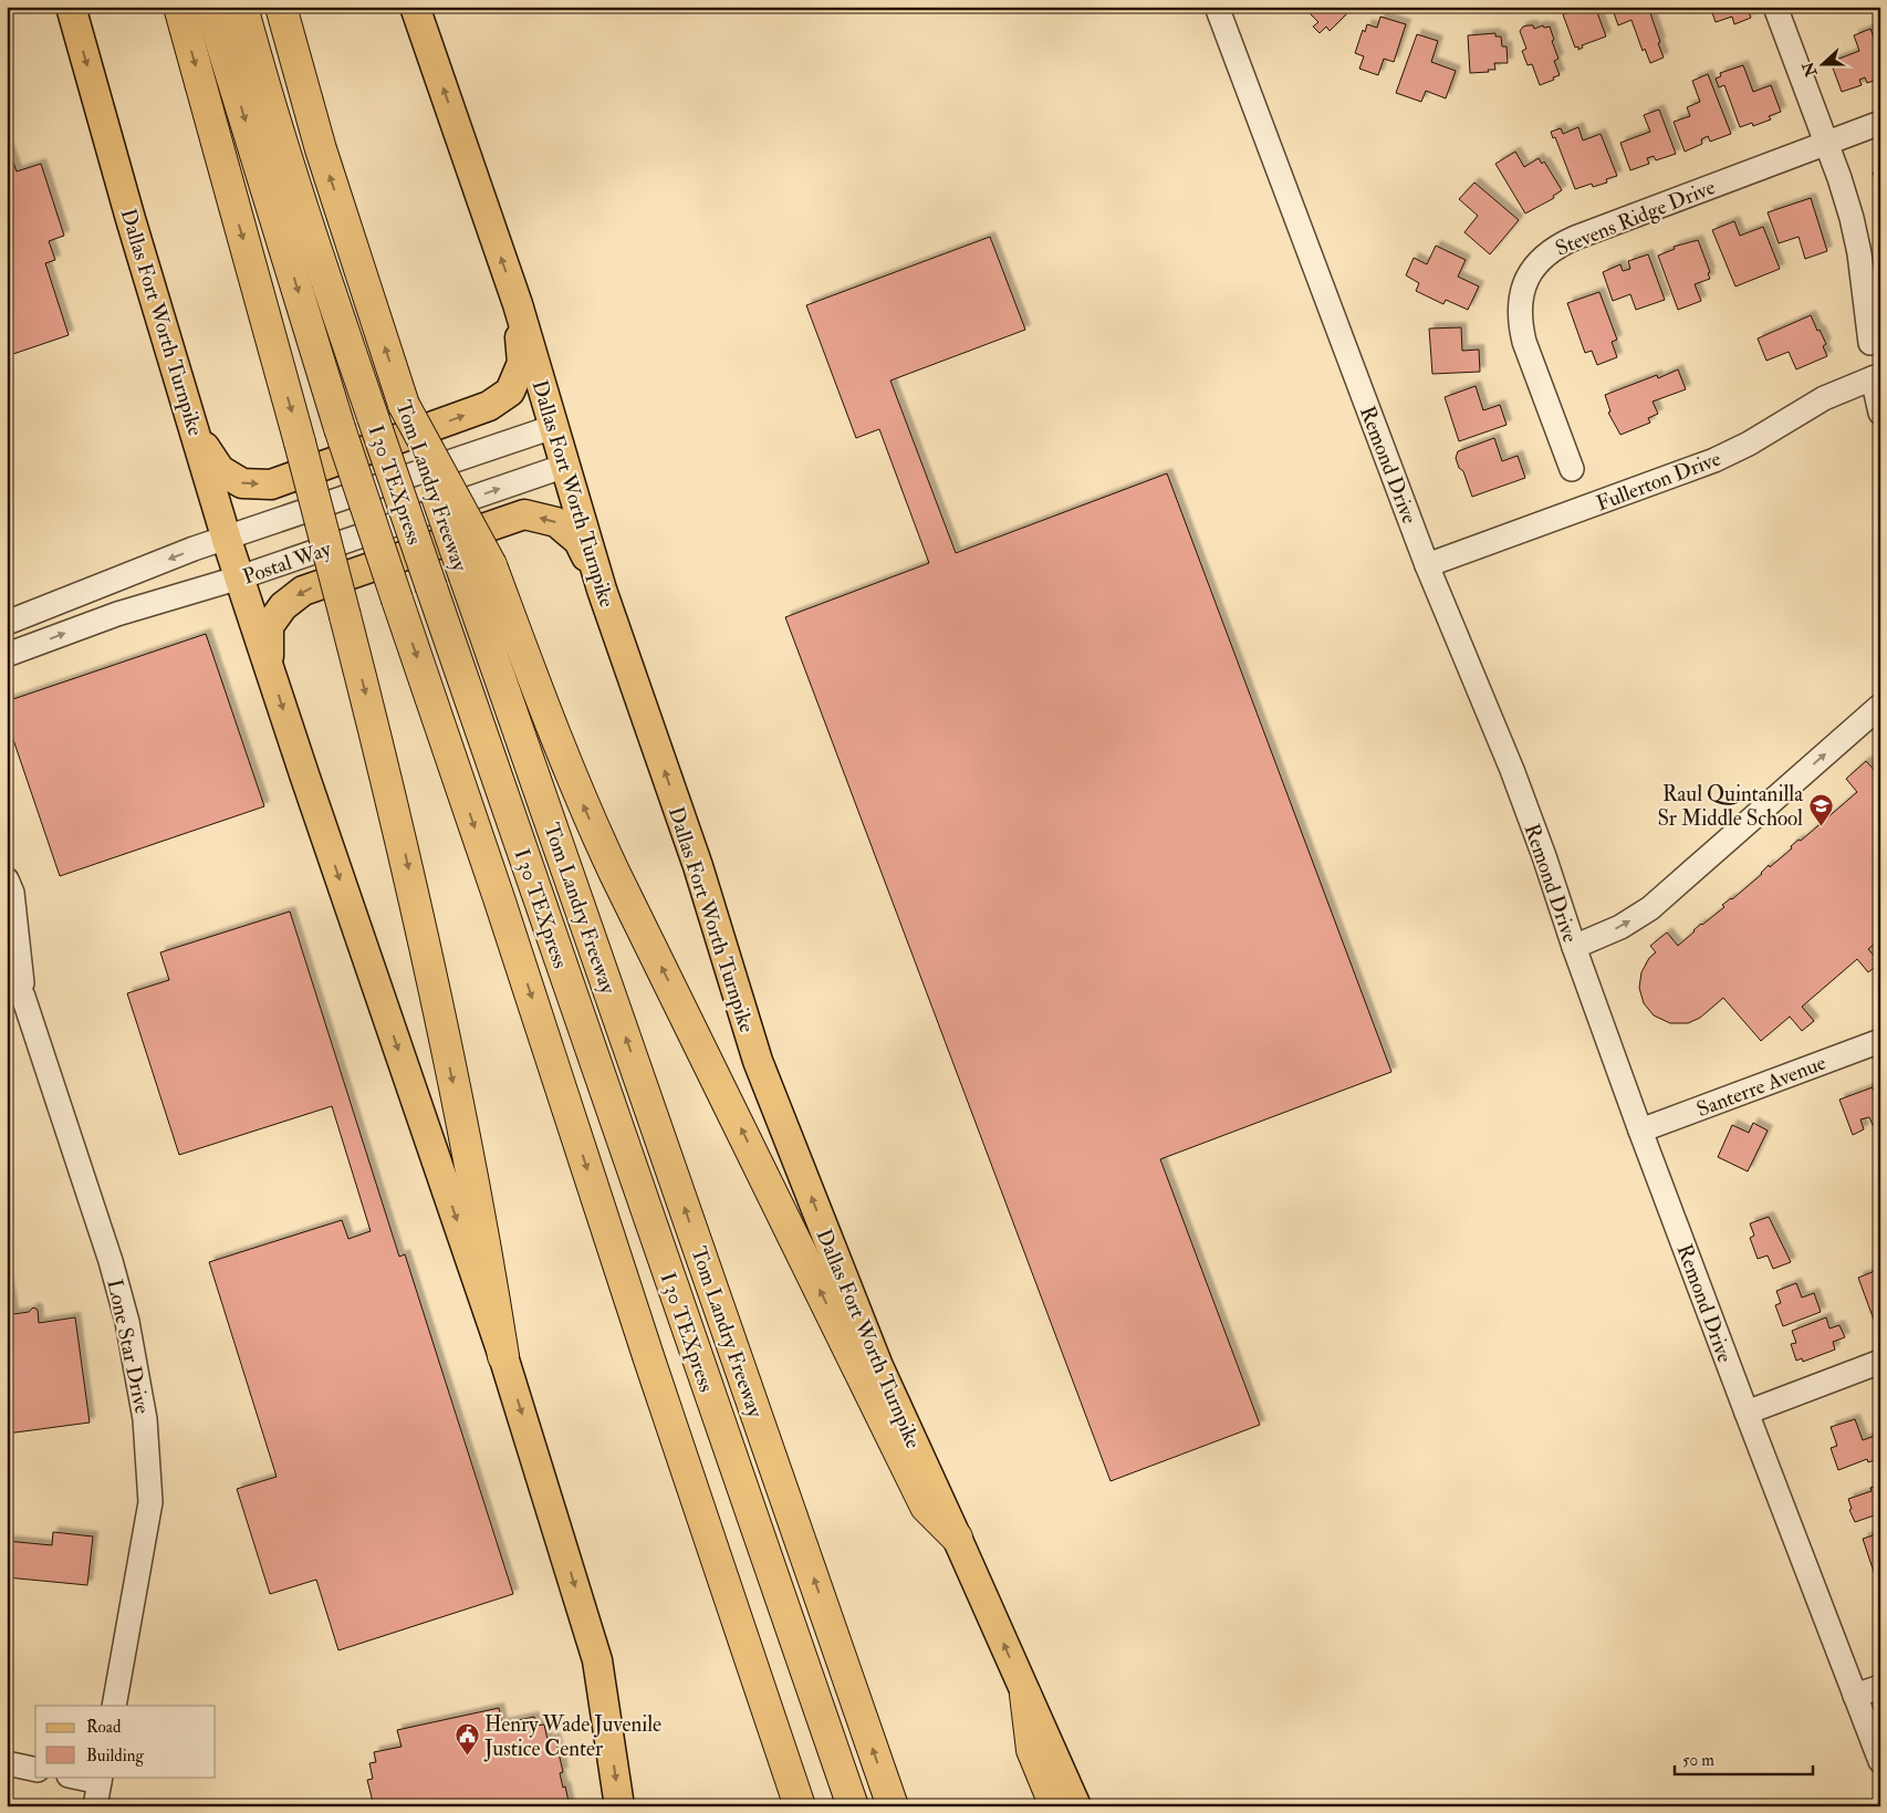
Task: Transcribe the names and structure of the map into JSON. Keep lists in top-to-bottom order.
{
  "streets": {
    "highway": ["I 30 TEXpress", "Tom Landry Freeway"],
    "main road": ["Dallas Fort Worth Turnpike"],
    "street": [
      "Stevens Ridge Drive",
      "Remond Drive",
      "Fullerton Drive",
      "Postal Way",
      "Santerre Avenue",
      "Lone Star Drive"
    ]
  },
  "crossings": [
    ["Dallas Fort Worth Turnpike", "Postal Way"],
    ["Remond Drive", "Fullerton Drive"],
    ["Remond Drive", "Santerre Avenue"]
  ],
  "places": {
    "school or university": ["Raul Quintanilla Sr Middle School"],
    "public building": ["Henry Wade Juvenile Justice Center"]
  },
  "legend": ["Road", "Building"],
  "scale_bar": "50 m",
  "north": "left"
}
